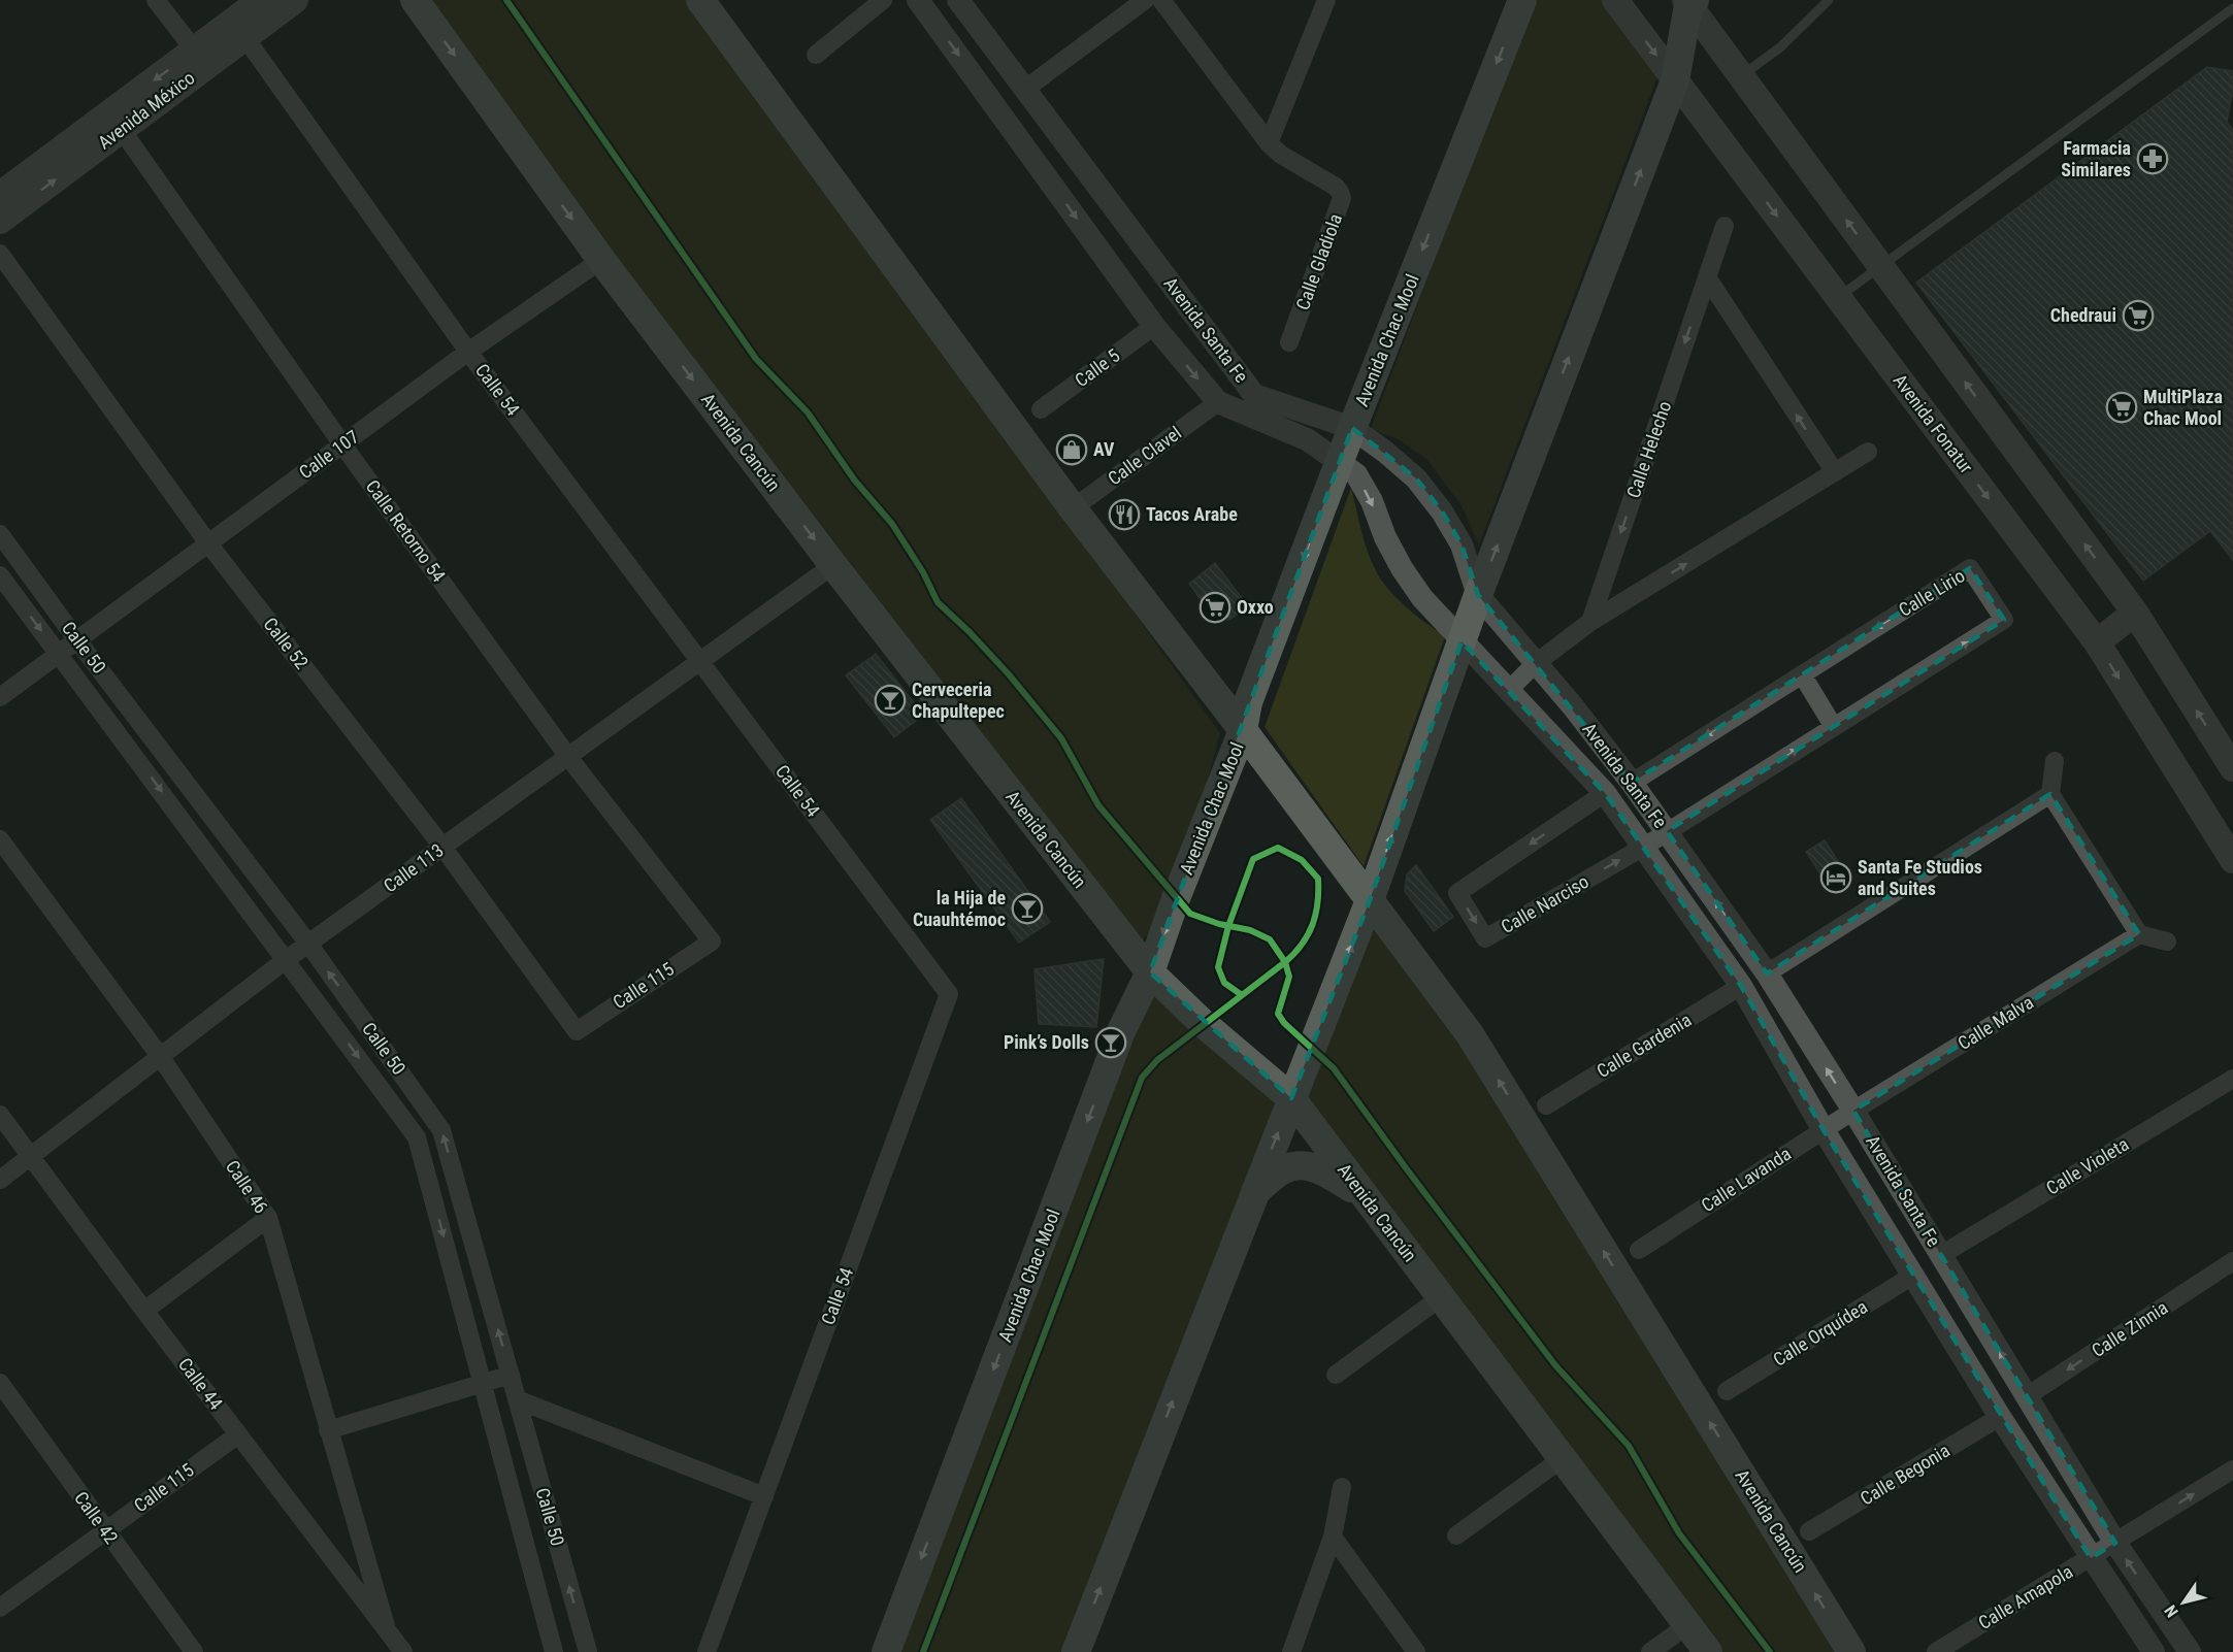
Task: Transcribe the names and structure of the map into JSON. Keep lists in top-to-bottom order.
{
  "streets": {
    "main road": [
      "Avenida México",
      "Avenida Chac Mool",
      "Avenida Fonatur",
      "Avenida Cancún"
    ],
    "street": [
      "Calle Gladiola",
      "Avenida Santa Fe",
      "Calle 5",
      "Calle 54",
      "Calle Helecho",
      "Calle 107",
      "Calle Clavel",
      "Calle Retorno 54",
      "Calle Lirio",
      "Calle 52",
      "Calle 50",
      "Calle 113",
      "Calle Narciso",
      "Calle 115",
      "Calle Malva",
      "Calle Gardenia",
      "Calle Violeta",
      "Calle Lavanda",
      "Calle 46",
      "Calle Zinnia",
      "Calle Orquídea",
      "Calle 44",
      "Calle Begonia",
      "Calle 42",
      "Calle Amapola"
    ]
  },
  "crossings": [
    ["Avenida México", "Calle 54"],
    ["Avenida México", "Calle Retorno 54"],
    ["Avenida Santa Fe", "Avenida Chac Mool"],
    ["Avenida Santa Fe", "Calle 5"],
    ["Avenida Santa Fe", "Calle Clavel"],
    ["Avenida Santa Fe", "Calle Lirio"],
    ["Avenida Santa Fe", "Calle Narciso"],
    ["Avenida Santa Fe", "Calle Malva"],
    ["Avenida Santa Fe", "Calle Gardenia"],
    ["Avenida Santa Fe", "Calle Violeta"],
    ["Avenida Santa Fe", "Calle Lavanda"],
    ["Avenida Santa Fe", "Calle Zinnia"],
    ["Avenida Santa Fe", "Calle Orquídea"],
    ["Avenida Santa Fe", "Calle Begonia"],
    ["Avenida Santa Fe", "Calle Amapola"],
    ["Avenida Chac Mool", "Avenida Cancún"],
    ["Calle 54", "Calle 107"],
    ["Calle 54", "Calle 113"],
    ["Avenida Cancún", "Calle 107"],
    ["Avenida Cancún", "Calle Clavel"],
    ["Avenida Cancún", "Calle 113"],
    ["Calle 107", "Calle Retorno 54"],
    ["Calle 107", "Calle 52"],
    ["Calle 107", "Calle 50"],
    ["Calle Retorno 54", "Calle 113"],
    ["Calle Retorno 54", "Calle 115"],
    ["Calle Lirio", "Calle Narciso"],
    ["Calle 52", "Calle 113"],
    ["Calle 52", "Calle 115"],
    ["Calle 50", "Calle 113"],
    ["Calle 113", "Calle 46"],
    ["Calle 113", "Calle 44"],
    ["Calle 115", "Calle 44"],
    ["Calle 115", "Calle 42"],
    ["Calle Malva", "Calle Lavanda"],
    ["Calle 46", "Calle 44"]
  ],
  "one_way": ["Calle Helecho", "Calle Zinnia"],
  "places": {
    "pharmacy": ["Farmacia Similares"],
    "supermarket": ["Chedraui", "MultiPlaza Chac Mool", "Oxxo"],
    "shop": ["AV"],
    "restaurant": ["Tacos Arabe"],
    "bar": ["Cerveceria Chapultepec", "la Hija de Cuauhtémoc", "Pink’s Dolls"],
    "hotel": ["Santa Fe Studios and Suites"]
  },
  "north": "bottom left"
}
